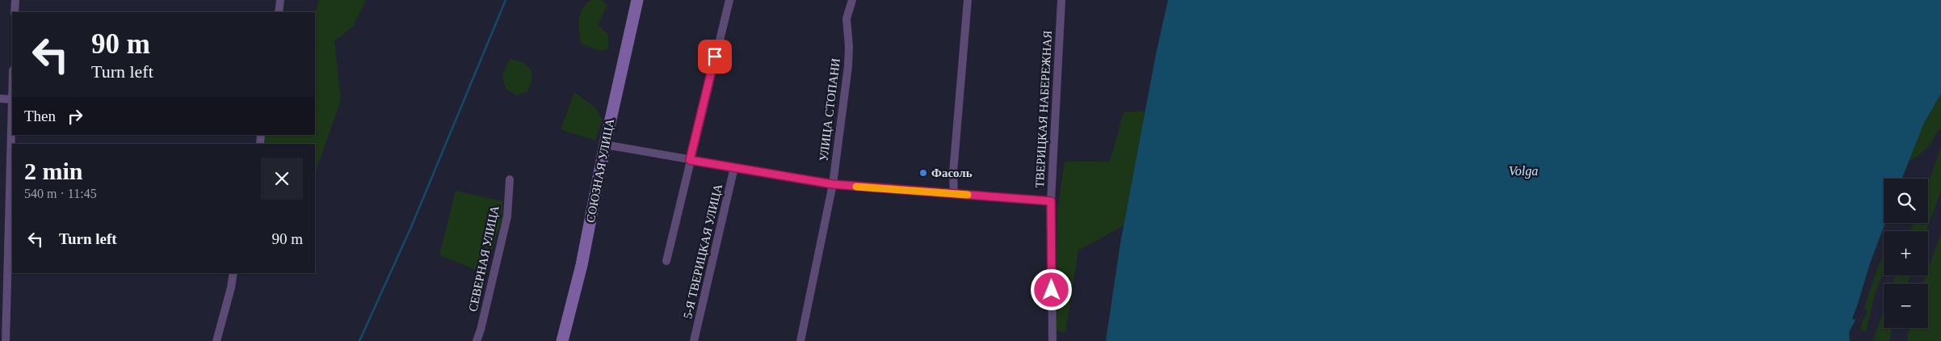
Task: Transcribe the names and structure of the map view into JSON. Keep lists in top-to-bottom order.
{
  "streets": {
    "street": [
      "ТВЕРИЦКАЯ НАБЕРЕЖНАЯ",
      "УЛИЦА СТОПАНИ",
      "СОЮЗНАЯ УЛИЦА",
      "5-Я ТВЕРИЦКАЯ УЛИЦА",
      "СЕВЕРНАЯ УЛИЦА"
    ]
  },
  "water": ["Volga"],
  "places": ["Фасоль"],
  "page": {
    "turn": ["90 m", "Turn left"],
    "then": "Then",
    "heading": ["2 min", "540 m · 11:45"],
    "map_buttons": ["+", "−"],
    "list": [
      {
        "name": "Turn left",
        "value": "90 m"
      }
    ]
  }
}
